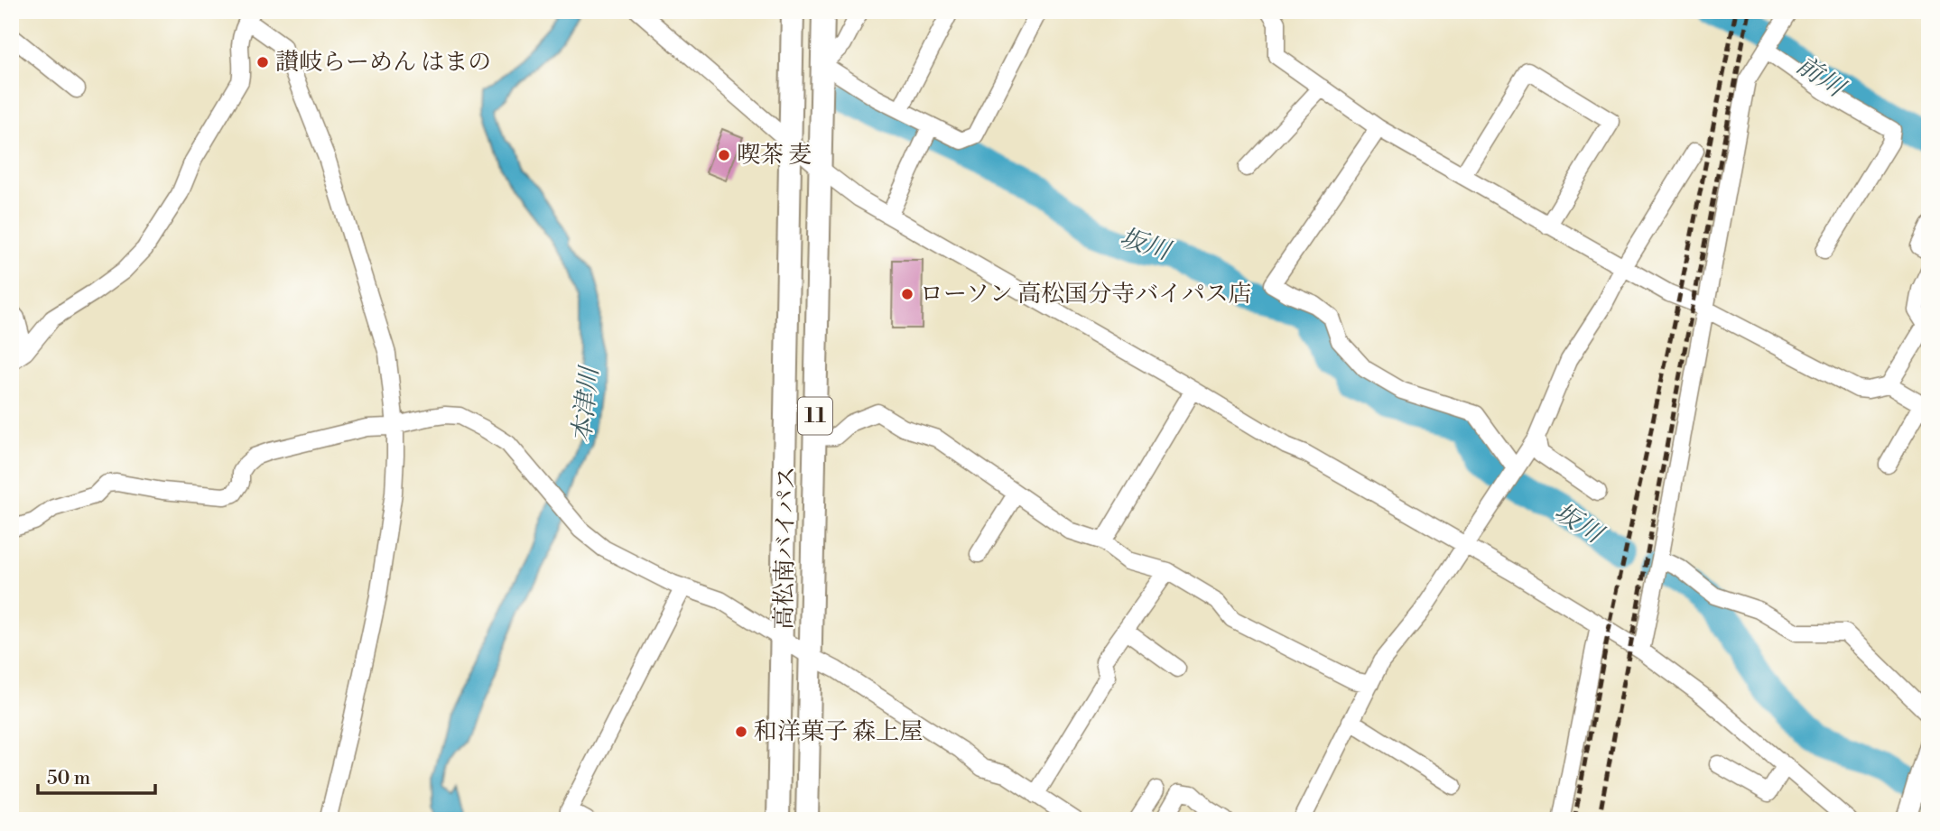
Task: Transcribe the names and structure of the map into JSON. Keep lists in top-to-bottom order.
{
  "streets": {
    "highway": ["11", "高松南バイパス"]
  },
  "water": ["前川", "坂川", "本津川"],
  "places": [
    "讃岐らーめん はまの",
    "喫茶 麦",
    "ローソン 高松国分寺バイパス店",
    "和洋菓子 森上屋"
  ],
  "scale_bar": "50 m"
}
